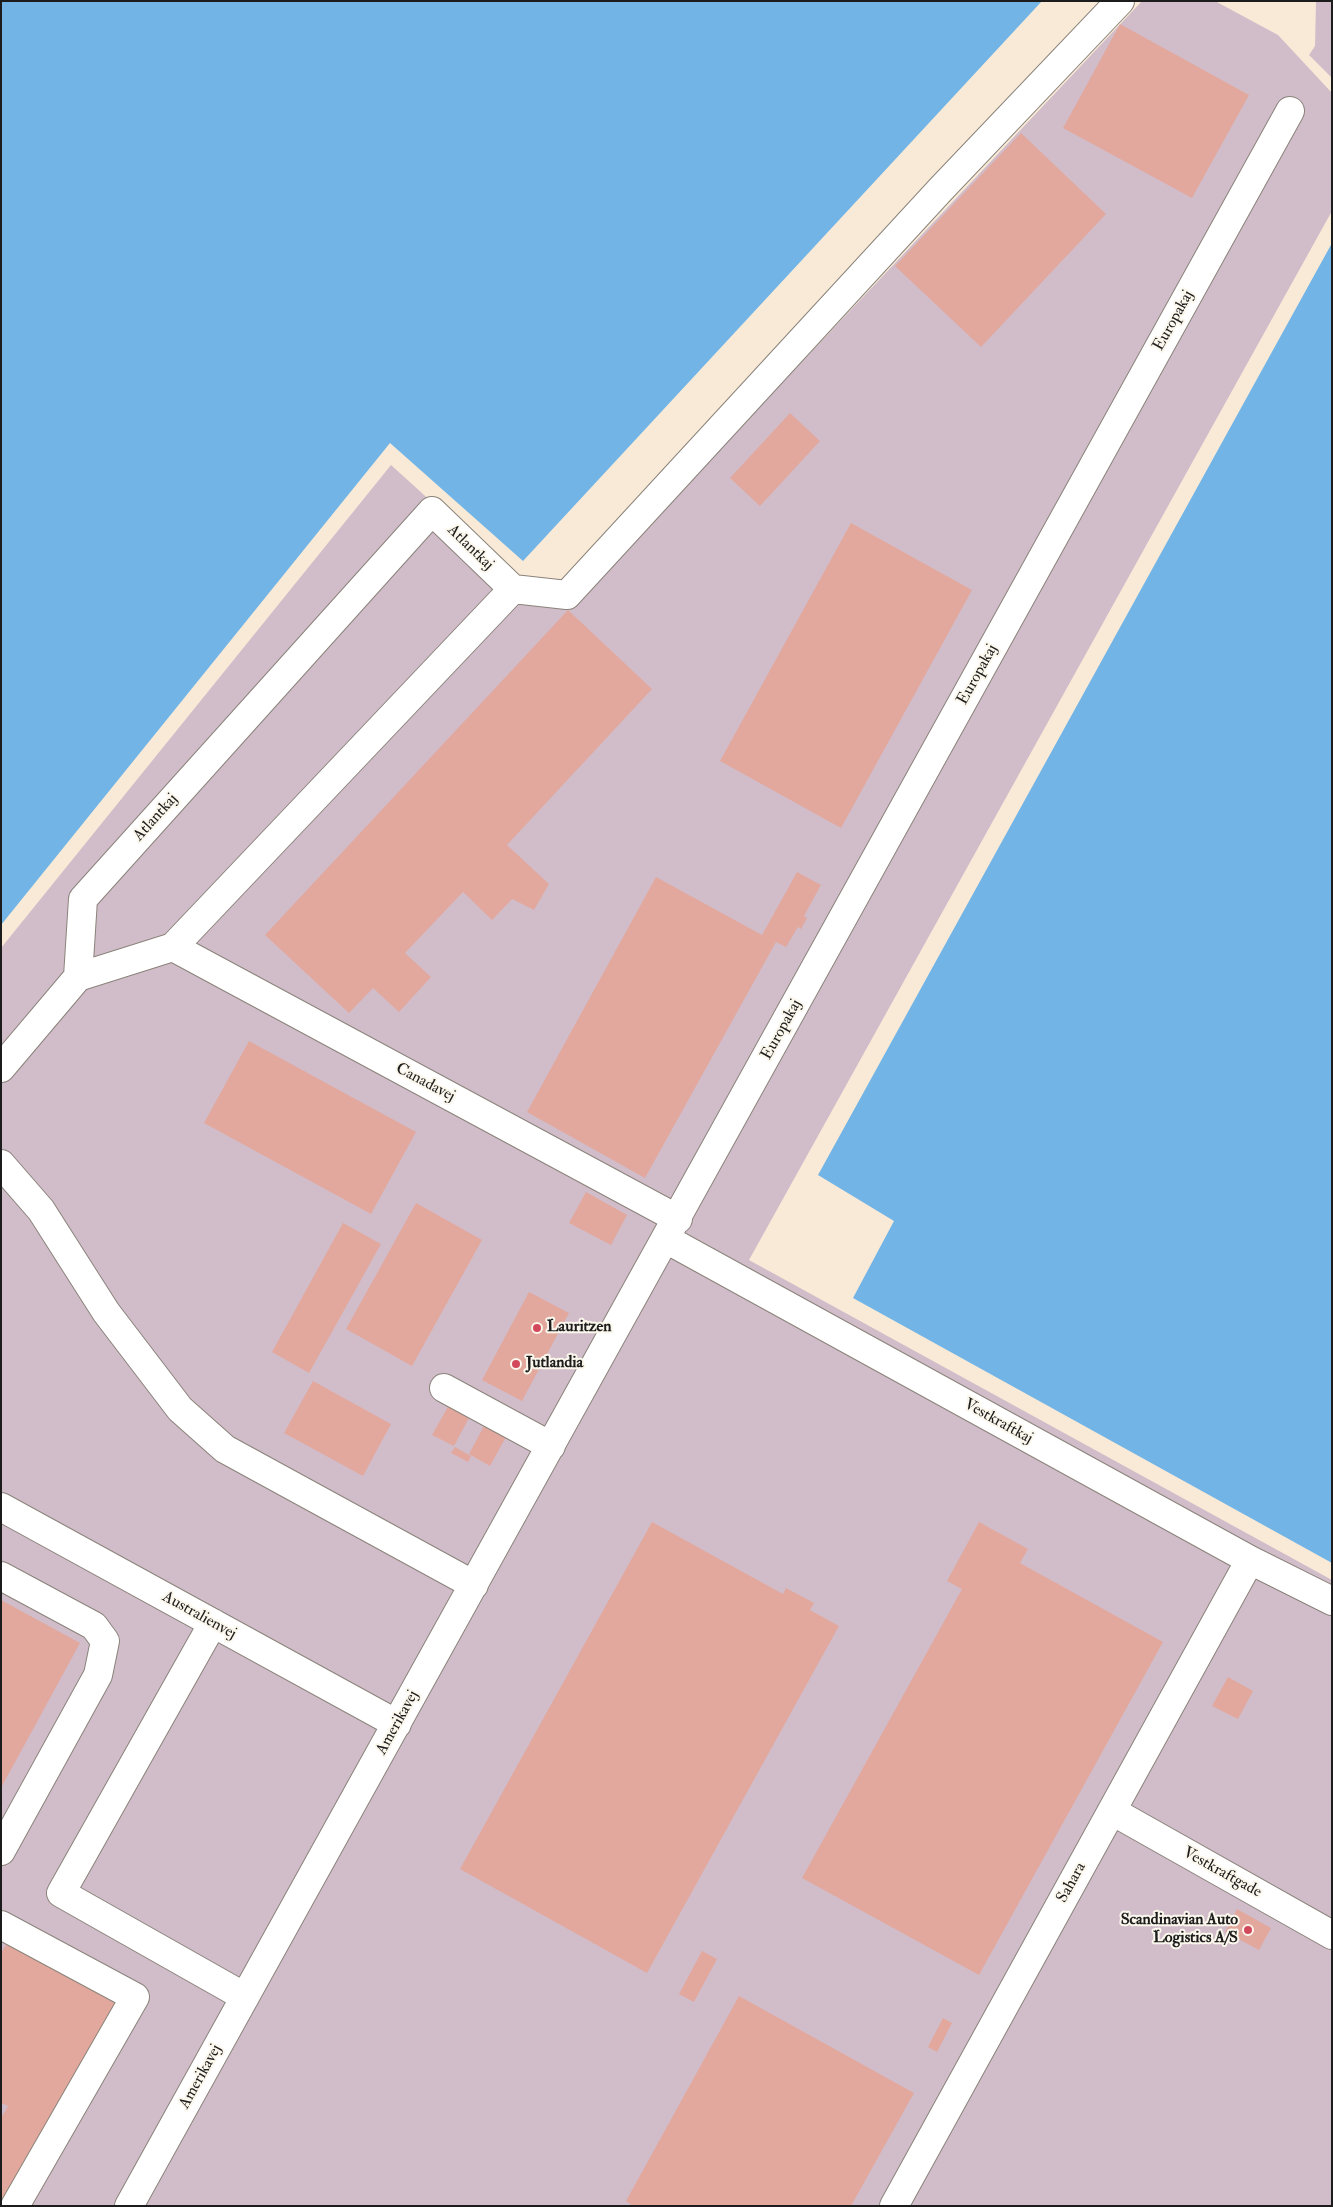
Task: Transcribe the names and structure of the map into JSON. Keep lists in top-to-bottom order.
{
  "streets": {
    "street": [
      "Europakaj",
      "Atlantkaj",
      "Canadavej",
      "Vestkraftkaj",
      "Australienvej",
      "Amerikavej",
      "Vestkraftgade",
      "Sahara"
    ]
  },
  "crossings": [
    ["Europakaj", "Canadavej"],
    ["Europakaj", "Vestkraftkaj"],
    ["Europakaj", "Amerikavej"],
    ["Canadavej", "Vestkraftkaj"],
    ["Canadavej", "Amerikavej"],
    ["Vestkraftkaj", "Amerikavej"],
    ["Vestkraftkaj", "Sahara"],
    ["Australienvej", "Amerikavej"],
    ["Vestkraftgade", "Sahara"]
  ],
  "places": ["Lauritzen", "Jutlandia", "Scandinavian Auto Logistics A/S"]
}
